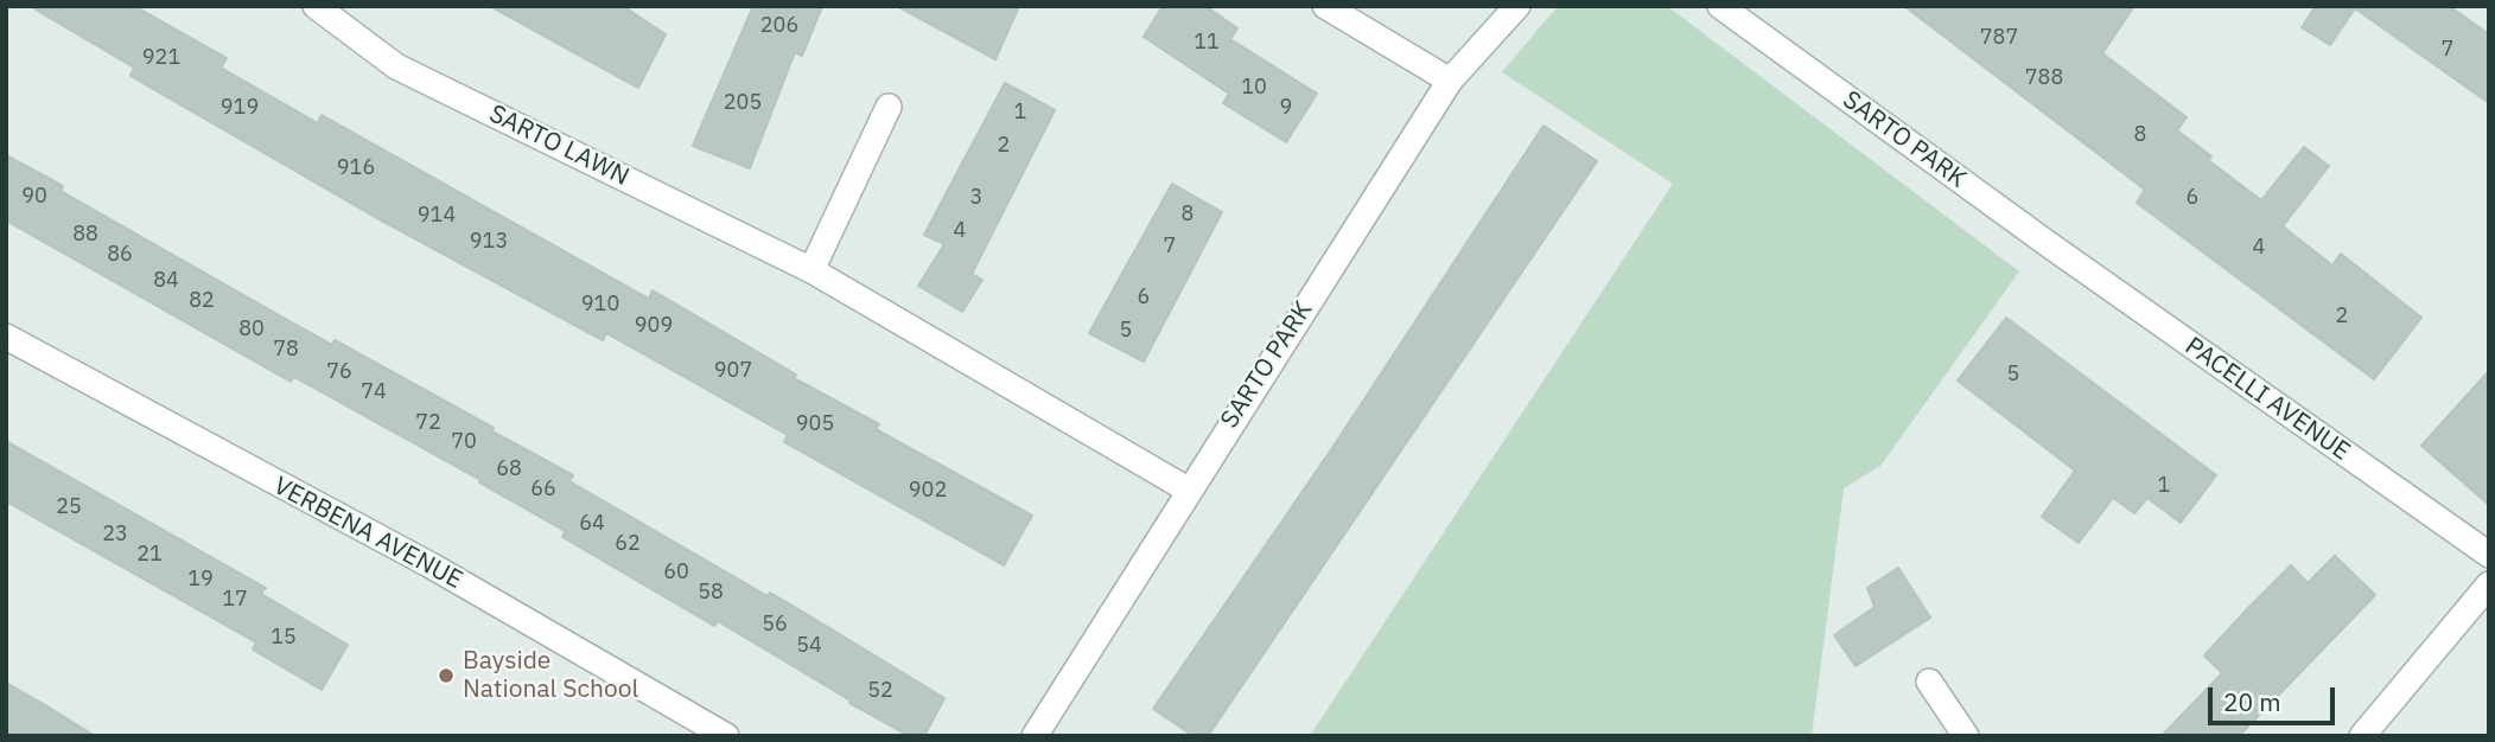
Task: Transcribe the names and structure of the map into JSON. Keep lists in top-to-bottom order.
{
  "streets": {
    "street": [
      "SARTO PARK",
      "SARTO LAWN",
      "PACELLI AVENUE",
      "VERBENA AVENUE"
    ]
  },
  "crossings": [
    ["SARTO PARK", "SARTO LAWN"],
    ["SARTO PARK", "PACELLI AVENUE"]
  ],
  "places": ["Bayside National School"],
  "house_numbers": [
    "206",
    "787",
    "11",
    "7",
    "921",
    "788",
    "10",
    "205",
    "919",
    "9",
    "1",
    "8",
    "2",
    "916",
    "90",
    "3",
    "6",
    "8",
    "914",
    "4",
    "88",
    "913",
    "7",
    "4",
    "86",
    "84",
    "6",
    "82",
    "910",
    "2",
    "909",
    "80",
    "5",
    "78",
    "907",
    "76",
    "5",
    "74",
    "72",
    "905",
    "70",
    "68",
    "1",
    "66",
    "902",
    "25",
    "64",
    "23",
    "62",
    "21",
    "60",
    "19",
    "58",
    "17",
    "56",
    "15",
    "54",
    "52"
  ],
  "scale_bar": "20 m"
}
